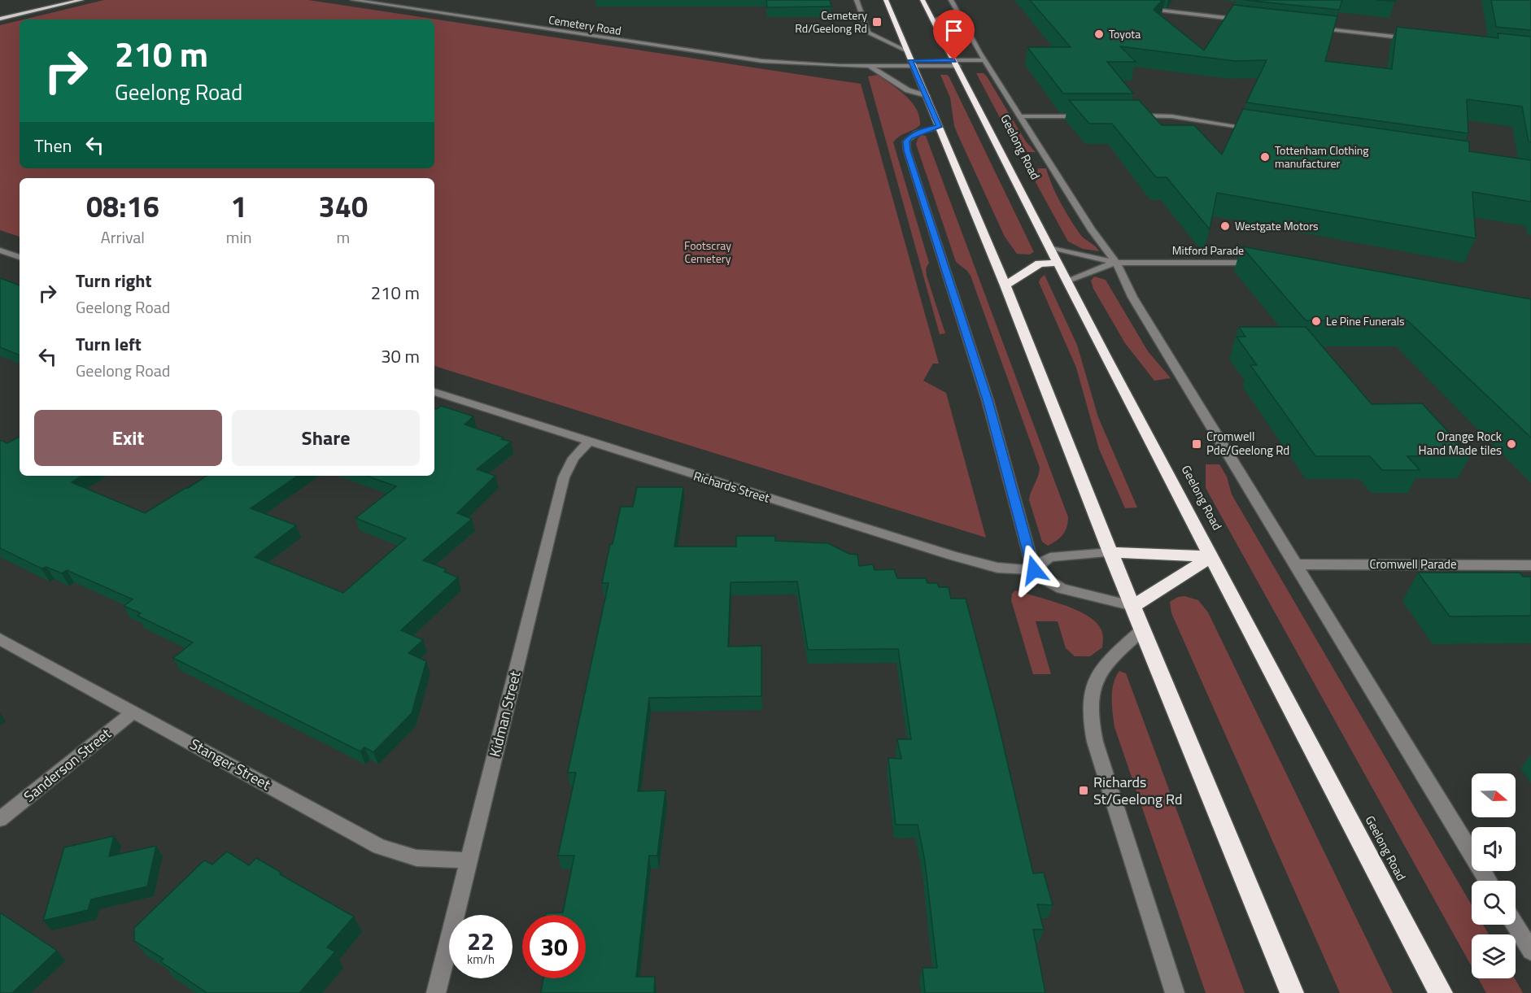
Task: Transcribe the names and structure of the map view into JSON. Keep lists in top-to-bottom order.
{
  "streets": {
    "highway": ["Geelong Road"],
    "street": [
      "Cemetery Road",
      "Mitford Parade",
      "Richards Street",
      "Cromwell Parade",
      "Kidman Street",
      "Stanger Street",
      "Sanderson Street"
    ]
  },
  "crossings": [
    ["Cemetery Road", "Geelong Road"],
    ["Geelong Road", "Mitford Parade"],
    ["Geelong Road", "Cromwell Parade"],
    ["Richards Street", "Kidman Street"],
    ["Kidman Street", "Stanger Street"],
    ["Stanger Street", "Sanderson Street"]
  ],
  "parks": ["Footscray Cemetery"],
  "places": {
    "transit": ["Cemetery Rd/Geelong Rd", "Cromwell Pde/Geelong Rd", "Richards St/Geelong Rd"],
    "other": [
      "Toyota",
      "Tottenham Clothing manufacturer",
      "Westgate Motors",
      "Le Pine Funerals",
      "Orange Rock Hand Made tiles"
    ]
  },
  "north": "right",
  "page": {
    "turn": ["210 m", "Geelong Road"],
    "then": "Then",
    "eta": [
      "08:16",
      "Arrival",
      "1",
      "min",
      "340",
      "m"
    ],
    "list": [
      {
        "name": "Turn right",
        "note": "Geelong Road",
        "value": "210 m"
      },
      {
        "name": "Turn left",
        "note": "Geelong Road",
        "value": "30 m"
      }
    ],
    "buttons": ["Exit", "Share"],
    "speed": "22 km/h",
    "limit": "30"
  }
}
